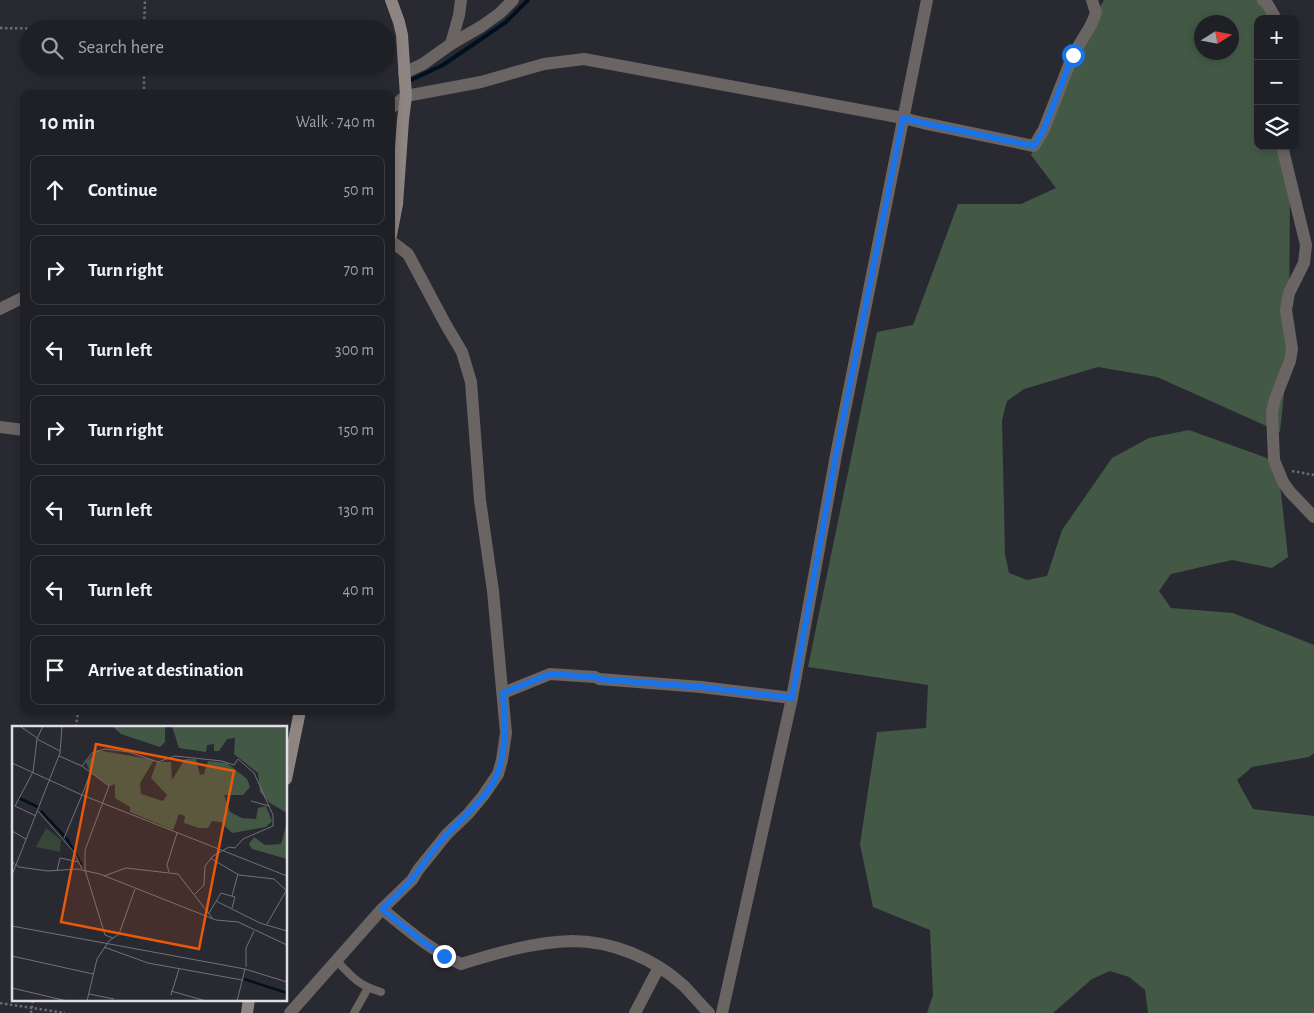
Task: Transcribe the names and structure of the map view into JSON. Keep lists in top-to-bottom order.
{
  "north": "right",
  "page": {
    "map_buttons": ["+", "−"],
    "search": "Search here",
    "heading": ["10 min", "Walk · 740 m"],
    "list": [
      ["Continue", "50 m"],
      ["Turn right", "70 m"],
      ["Turn left", "300 m"],
      ["Turn right", "150 m"],
      ["Turn left", "130 m"],
      ["Turn left", "40 m"],
      "Arrive at destination"
    ]
  }
}
